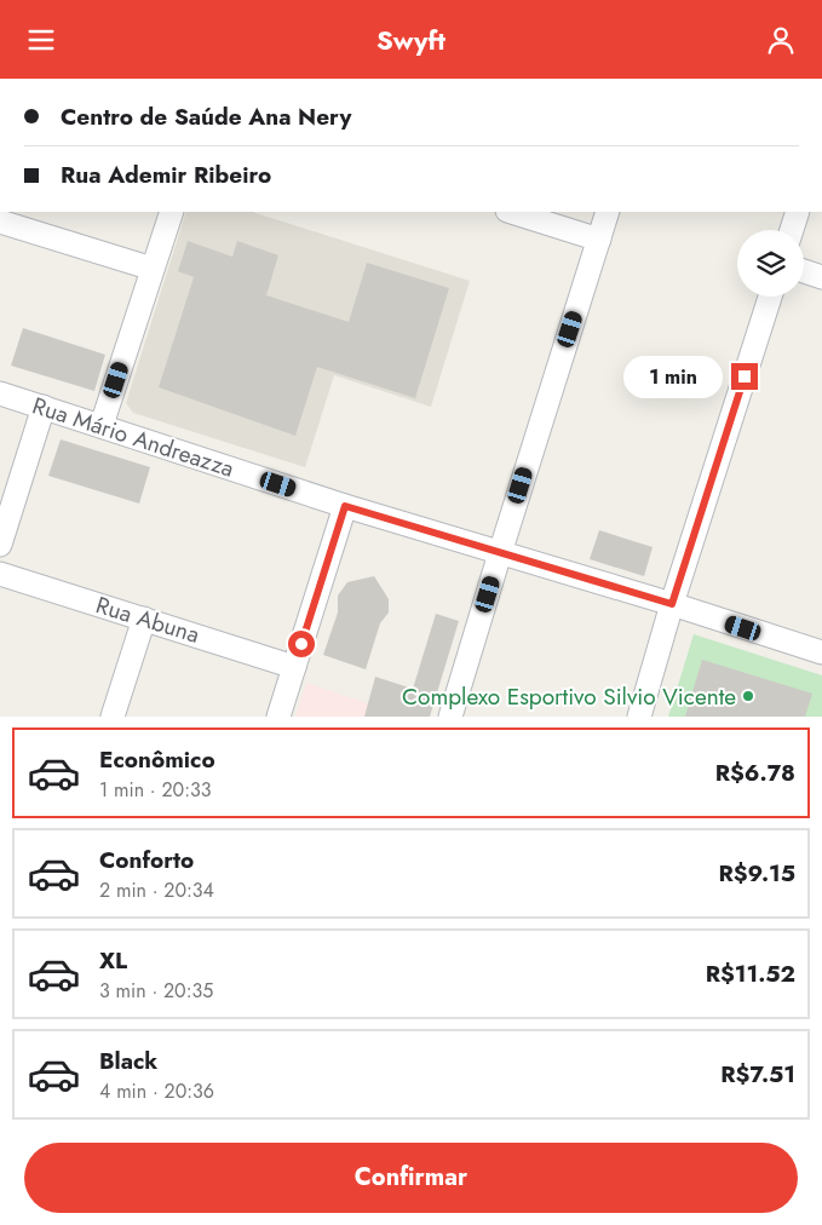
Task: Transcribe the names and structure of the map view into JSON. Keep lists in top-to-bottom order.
{
  "streets": {
    "street": ["Rua Mário Andreazza", "Rua Abuna"]
  },
  "places": ["Complexo Esportivo Silvio Vicente"],
  "page": {
    "header": "Swyft",
    "banner": ["Centro de Saúde Ana Nery", "Rua Ademir Ribeiro"],
    "bubble": "1 min",
    "list": [
      {
        "name": "Econômico",
        "note": "1 min · 20:33",
        "value": "R$6.78"
      },
      {
        "name": "Conforto",
        "note": "2 min · 20:34",
        "value": "R$9.15"
      },
      {
        "name": "XL",
        "note": "3 min · 20:35",
        "value": "R$11.52"
      },
      {
        "name": "Black",
        "note": "4 min · 20:36",
        "value": "R$7.51"
      }
    ],
    "buttons": "Confirmar"
  }
}
